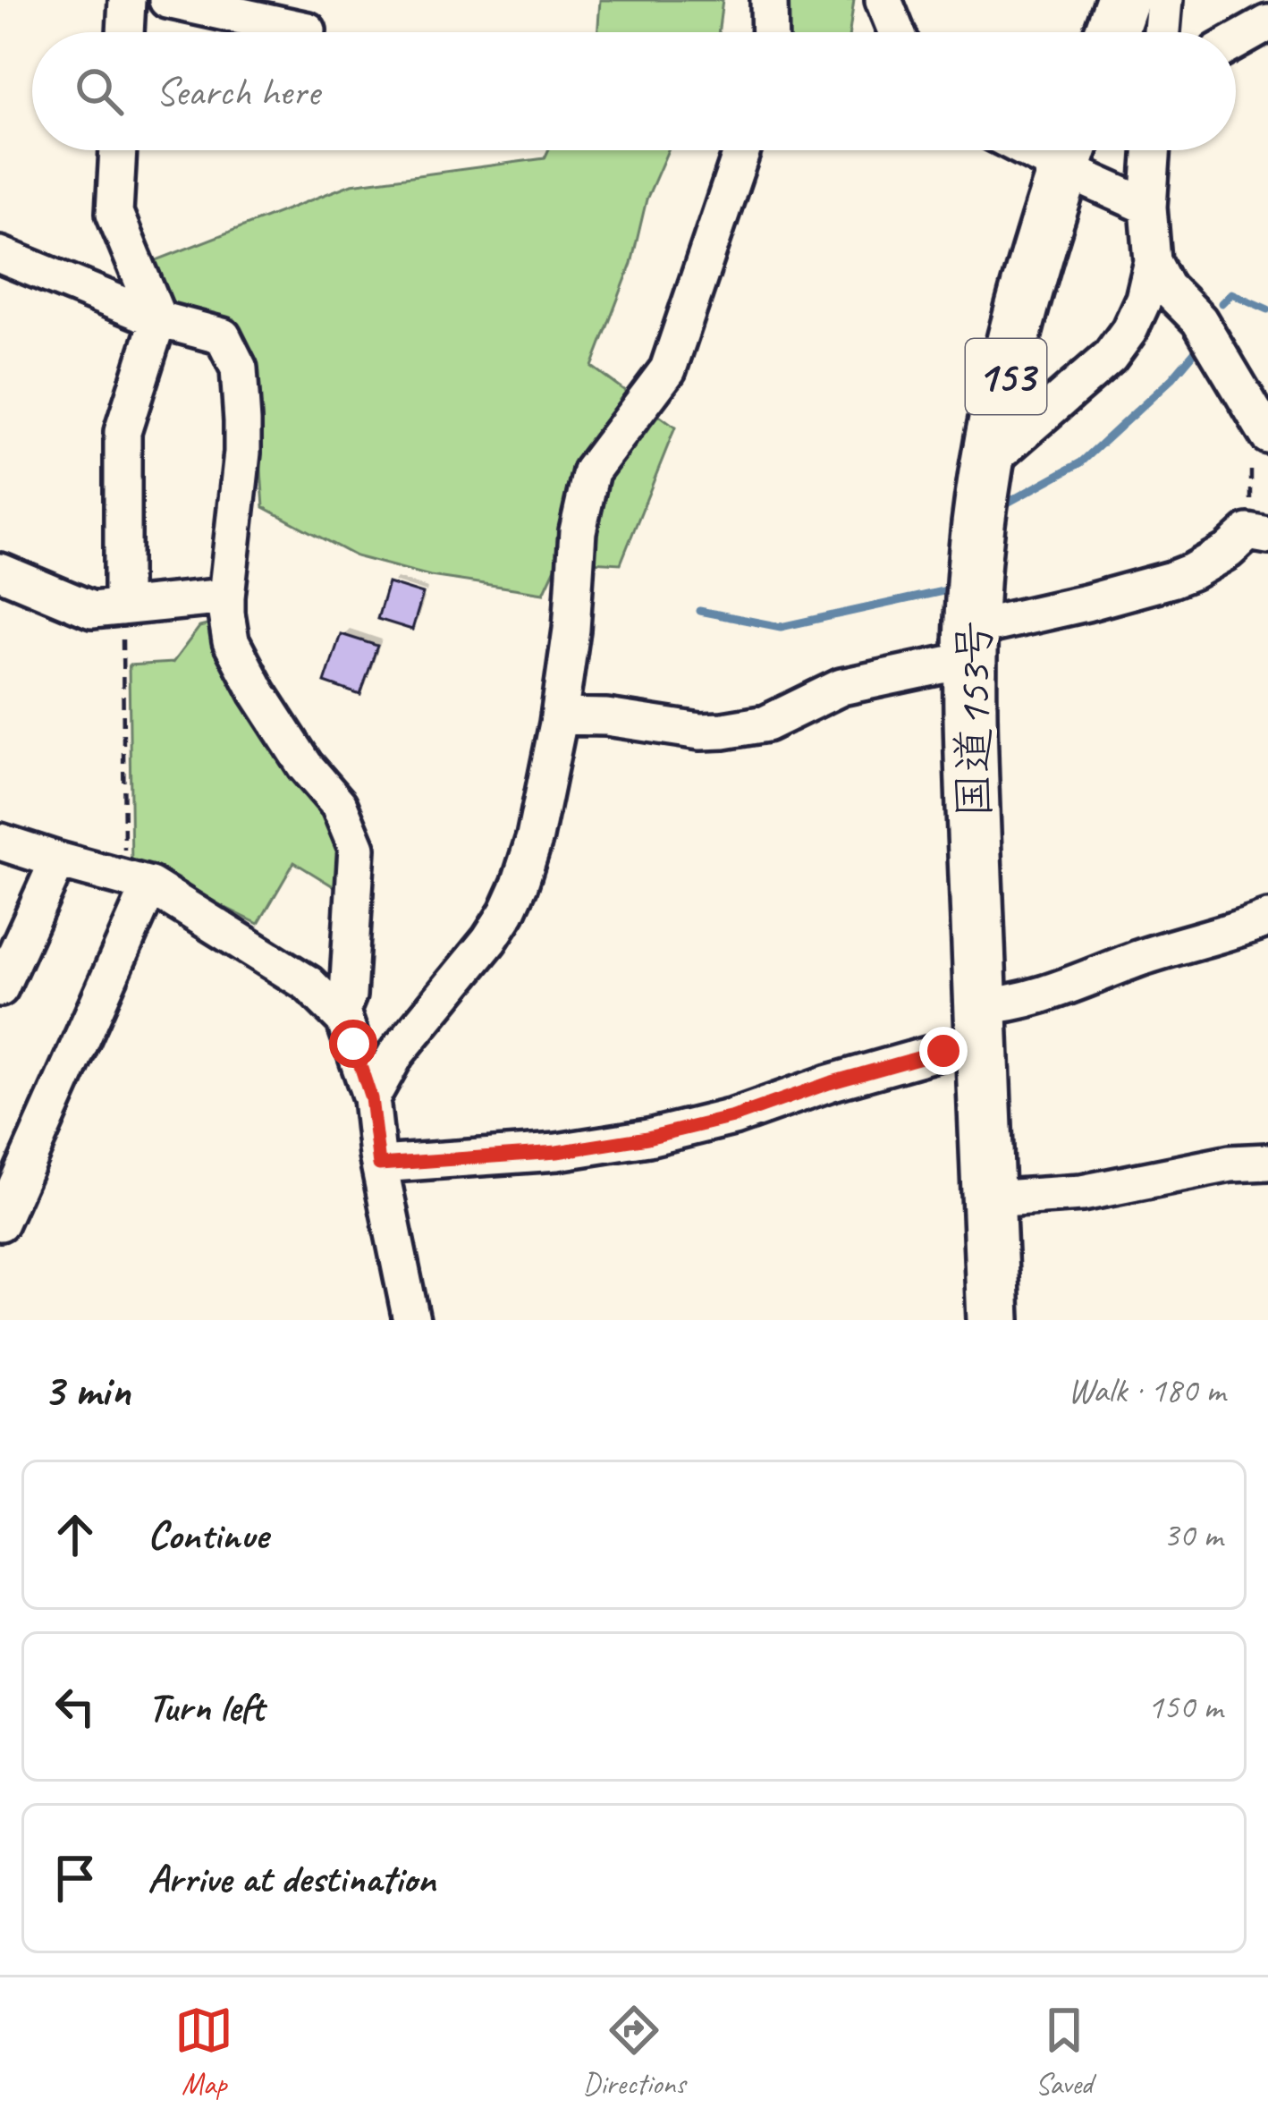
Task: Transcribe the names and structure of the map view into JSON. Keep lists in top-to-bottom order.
{
  "streets": {
    "highway": ["153", "国道153号"]
  },
  "page": {
    "search": "Search here",
    "heading": ["3 min", "Walk · 180 m"],
    "list": [
      ["Continue", "30 m"],
      ["Turn left", "150 m"],
      "Arrive at destination"
    ],
    "nav": ["Map", "Directions", "Saved"]
  }
}
